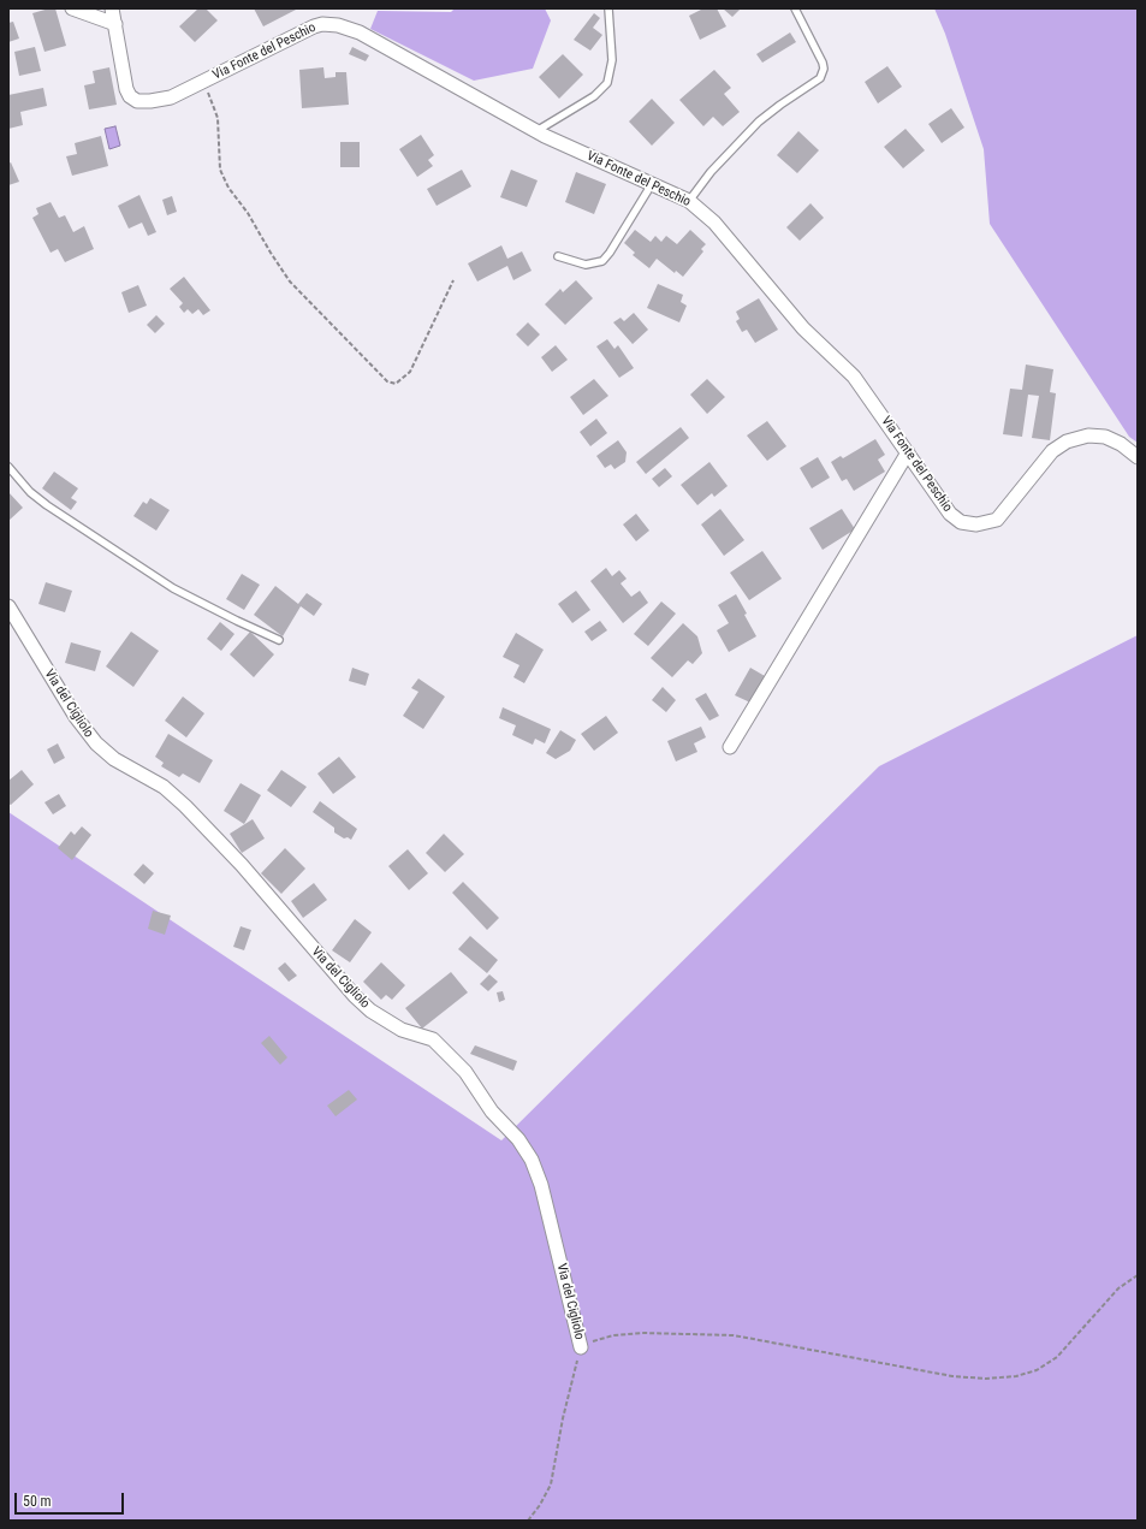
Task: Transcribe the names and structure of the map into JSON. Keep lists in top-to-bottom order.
{
  "streets": {
    "street": ["Via Fonte del Peschio", "Via del Cigliolo"]
  },
  "scale_bar": "50 m"
}
